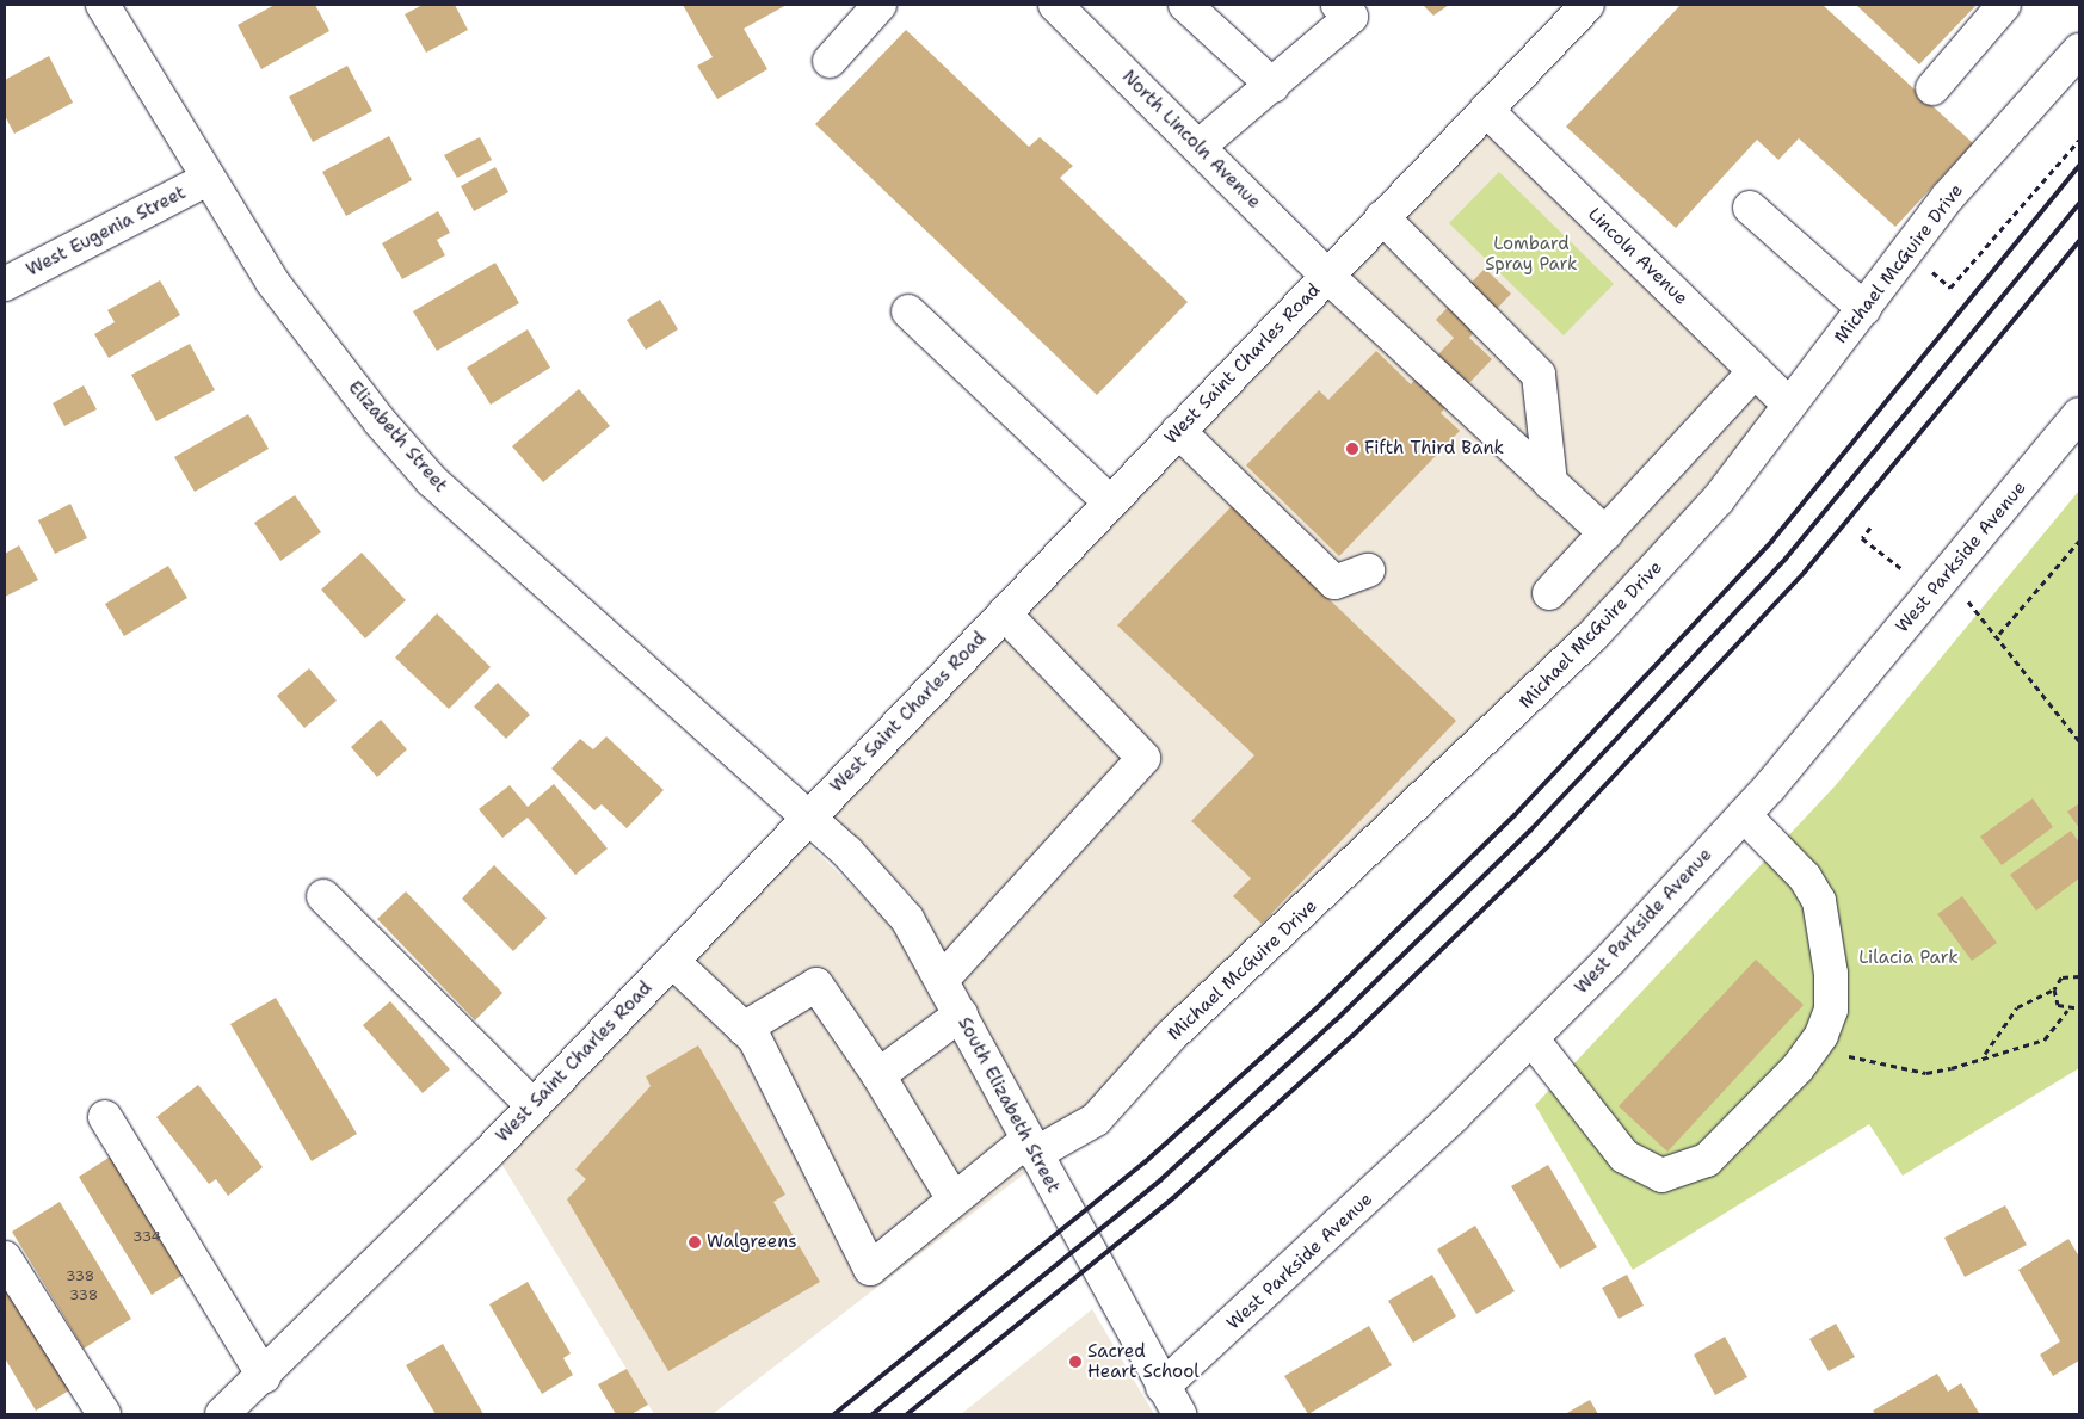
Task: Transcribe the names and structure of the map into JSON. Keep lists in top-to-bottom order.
{
  "streets": {
    "street": [
      "North Lincoln Avenue",
      "West Eugenia Street",
      "Lincoln Avenue",
      "Michael McGuire Drive",
      "West Saint Charles Road",
      "Elizabeth Street",
      "West Parkside Avenue",
      "South Elizabeth Street"
    ]
  },
  "crossings": [
    ["North Lincoln Avenue", "West Saint Charles Road"],
    ["West Eugenia Street", "Elizabeth Street"],
    ["Lincoln Avenue", "Michael McGuire Drive"],
    ["Lincoln Avenue", "West Saint Charles Road"],
    ["Michael McGuire Drive", "South Elizabeth Street"],
    ["West Saint Charles Road", "Elizabeth Street"],
    ["West Saint Charles Road", "South Elizabeth Street"],
    ["Elizabeth Street", "South Elizabeth Street"],
    ["West Parkside Avenue", "South Elizabeth Street"]
  ],
  "parks": ["Lombard Spray Park", "Lilacia Park"],
  "places": ["Fifth Third Bank", "Walgreens", "Sacred Heart School"],
  "house_numbers": ["334", "338", "338"]
}
